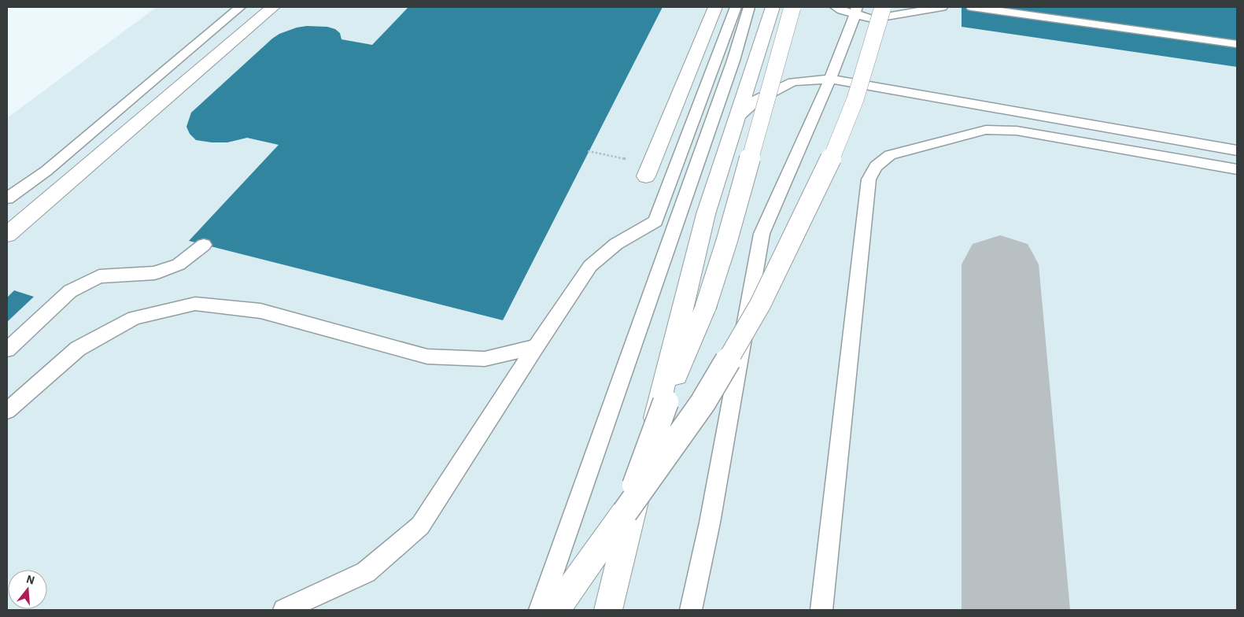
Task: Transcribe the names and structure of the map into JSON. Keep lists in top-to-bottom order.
{
  "north": "top"
}
